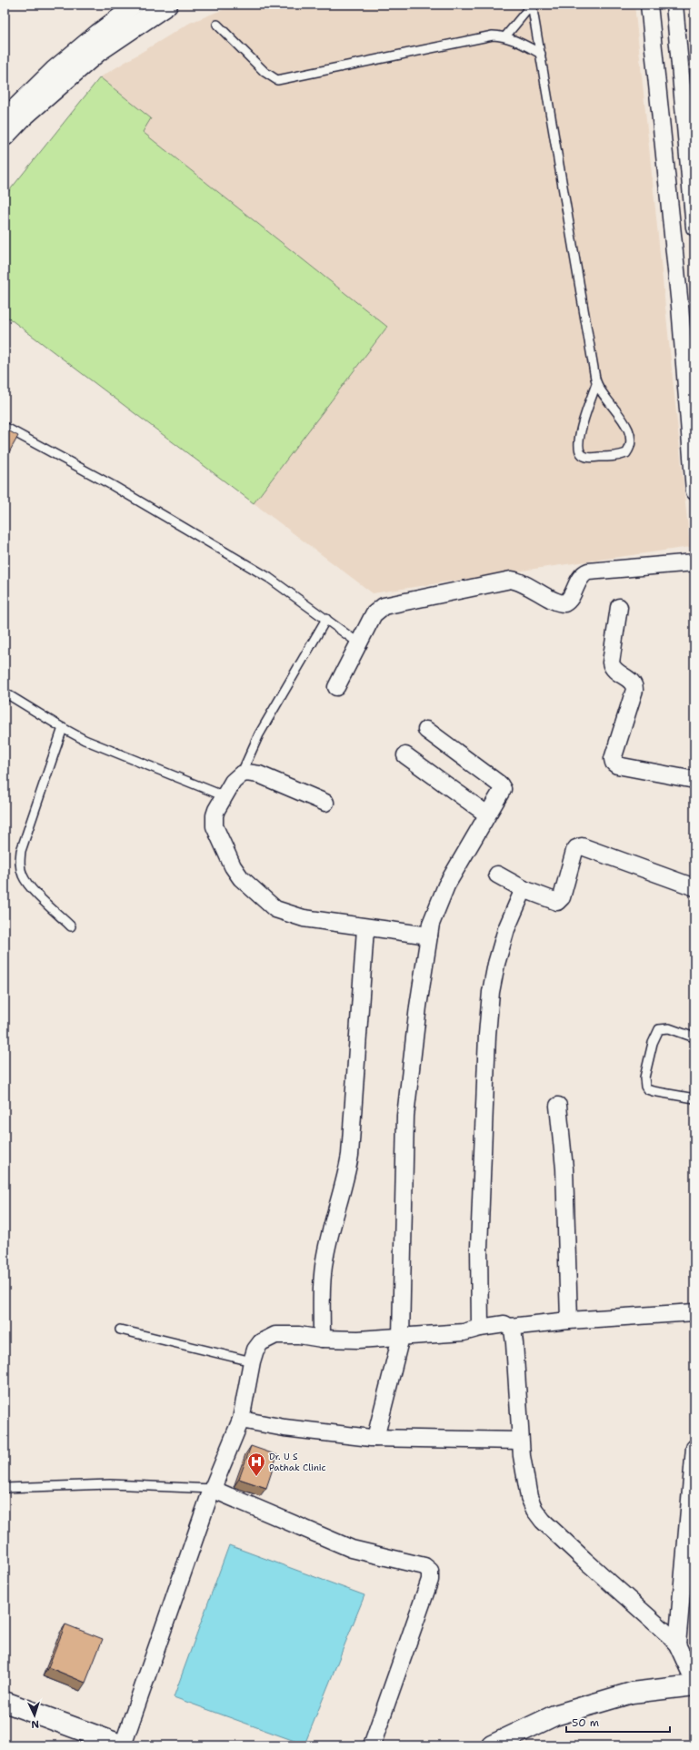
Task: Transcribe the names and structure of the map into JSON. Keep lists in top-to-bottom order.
{
  "places": {
    "hospital": ["Dr. U S Pathak Clinic"]
  },
  "scale_bar": "50 m",
  "north": "bottom"
}
